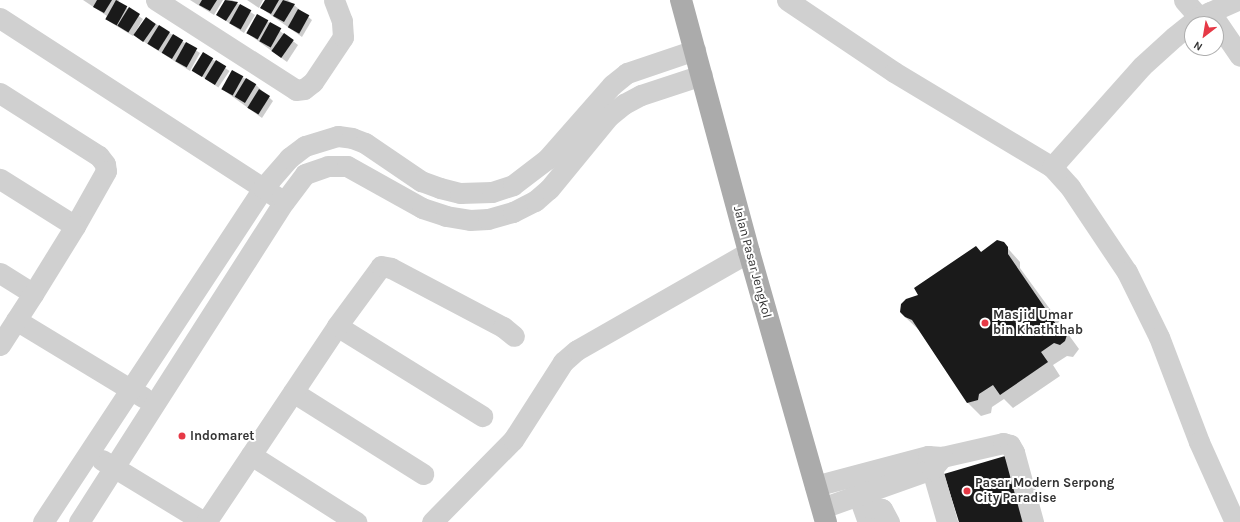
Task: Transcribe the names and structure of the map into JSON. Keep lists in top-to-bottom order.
{
  "streets": {
    "main road": ["Jalan Pasar Jengkol"]
  },
  "places": ["Masjid Umar bin Khaththab", "Indomaret", "Pasar Modern Serpong City Paradise"],
  "north": "bottom left"
}
